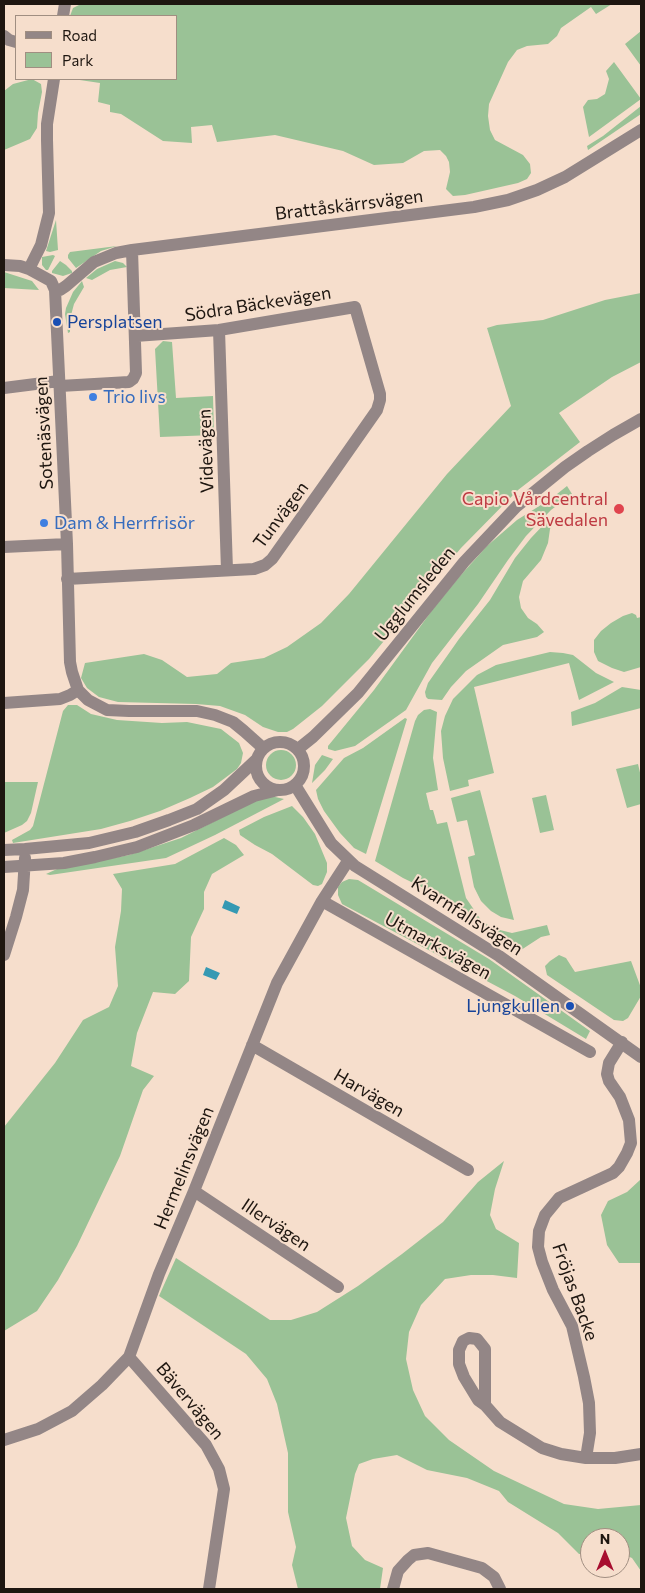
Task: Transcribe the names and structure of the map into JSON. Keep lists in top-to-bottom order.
{
  "streets": {
    "street": [
      "Brattåskärrsvägen",
      "Södra Bäckevägen",
      "Sotenäsvägen",
      "Videvägen",
      "Tunvägen",
      "Ugglumsleden",
      "Kvarnfallsvägen",
      "Utmarksvägen",
      "Harvägen",
      "Hermelinsvägen",
      "Illervägen",
      "Fröjas Backe",
      "Bävervägen"
    ]
  },
  "crossings": [
    ["Brattåskärrsvägen", "Sotenäsvägen"],
    ["Södra Bäckevägen", "Videvägen"],
    ["Södra Bäckevägen", "Tunvägen"],
    ["Sotenäsvägen", "Tunvägen"],
    ["Videvägen", "Tunvägen"],
    ["Ugglumsleden", "Kvarnfallsvägen"],
    ["Kvarnfallsvägen", "Hermelinsvägen"],
    ["Kvarnfallsvägen", "Fröjas Backe"],
    ["Utmarksvägen", "Hermelinsvägen"],
    ["Harvägen", "Hermelinsvägen"],
    ["Hermelinsvägen", "Illervägen"],
    ["Hermelinsvägen", "Bävervägen"]
  ],
  "places": [
    "Persplatsen",
    "Trio livs",
    "Capio Vårdcentral Sävedalen",
    "Dam & Herrfrisör",
    "Ljungkullen"
  ],
  "legend": ["Road", "Park"],
  "north": "top"
}
